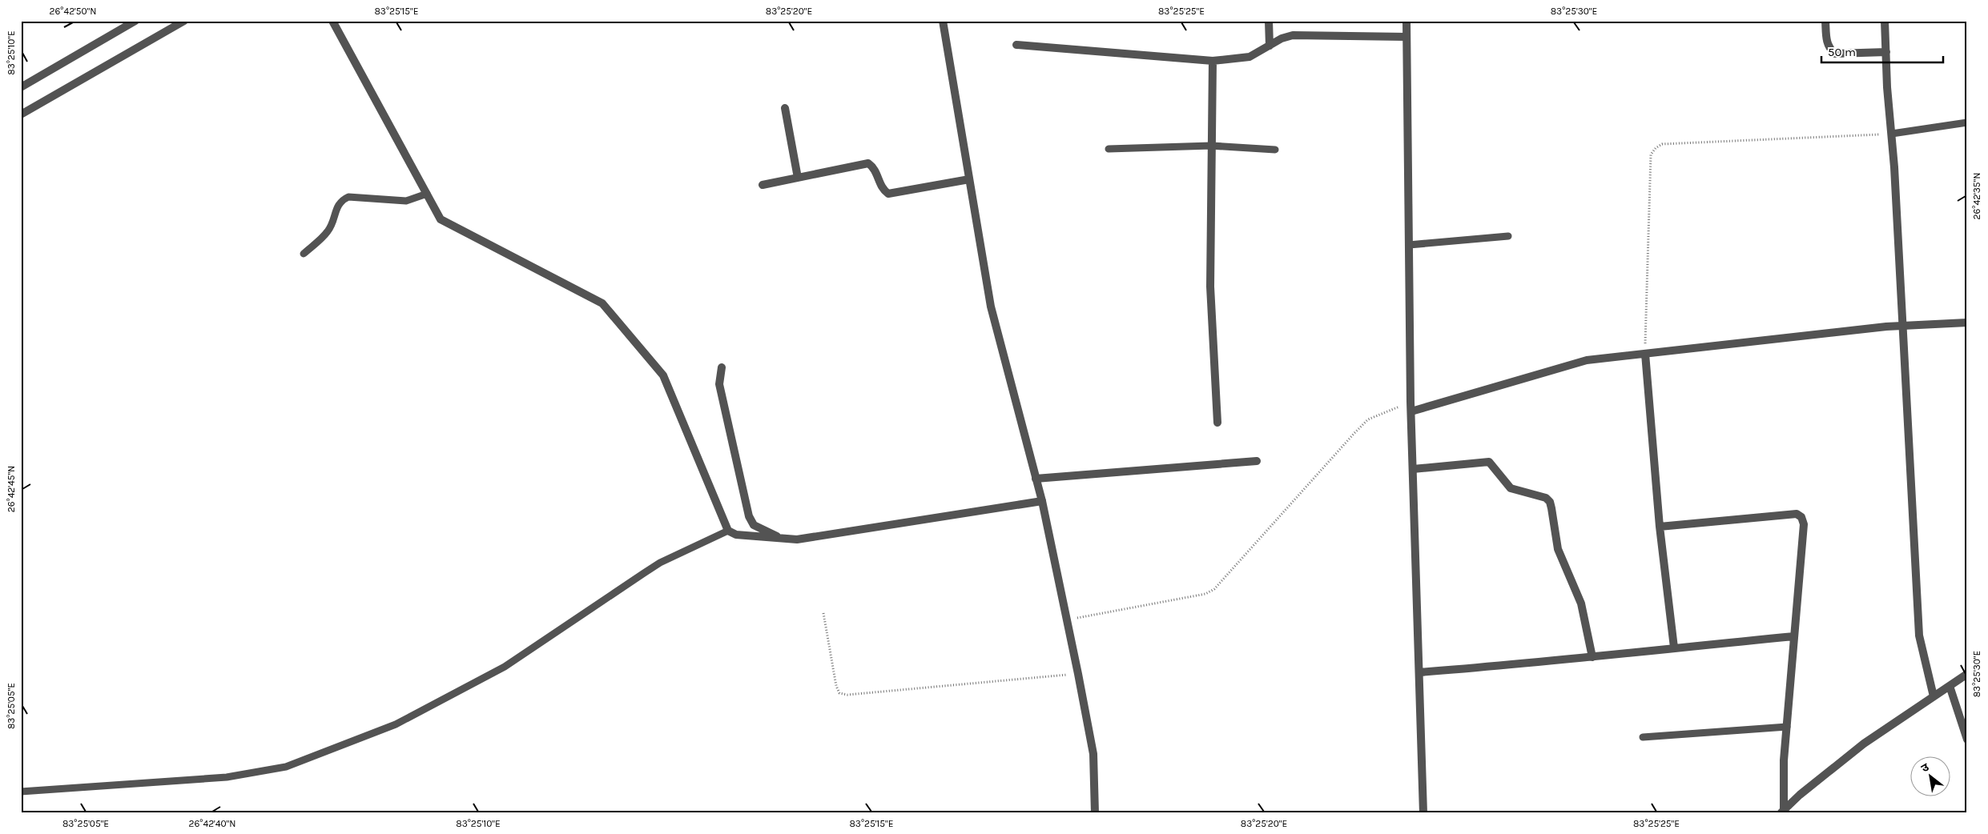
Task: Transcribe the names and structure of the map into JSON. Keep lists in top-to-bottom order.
{
  "scale_bar": "50 m",
  "north": "top left",
  "coordinates": [
    "26°42'50\"N",
    "83°25'15\"E",
    "83°25'20\"E",
    "83°25'25\"E",
    "83°25'30\"E",
    "83°25'10\"E",
    "26°42'35\"N",
    "26°42'45\"N",
    "83°25'05\"E",
    "26°42'40\"N"
  ]
}
